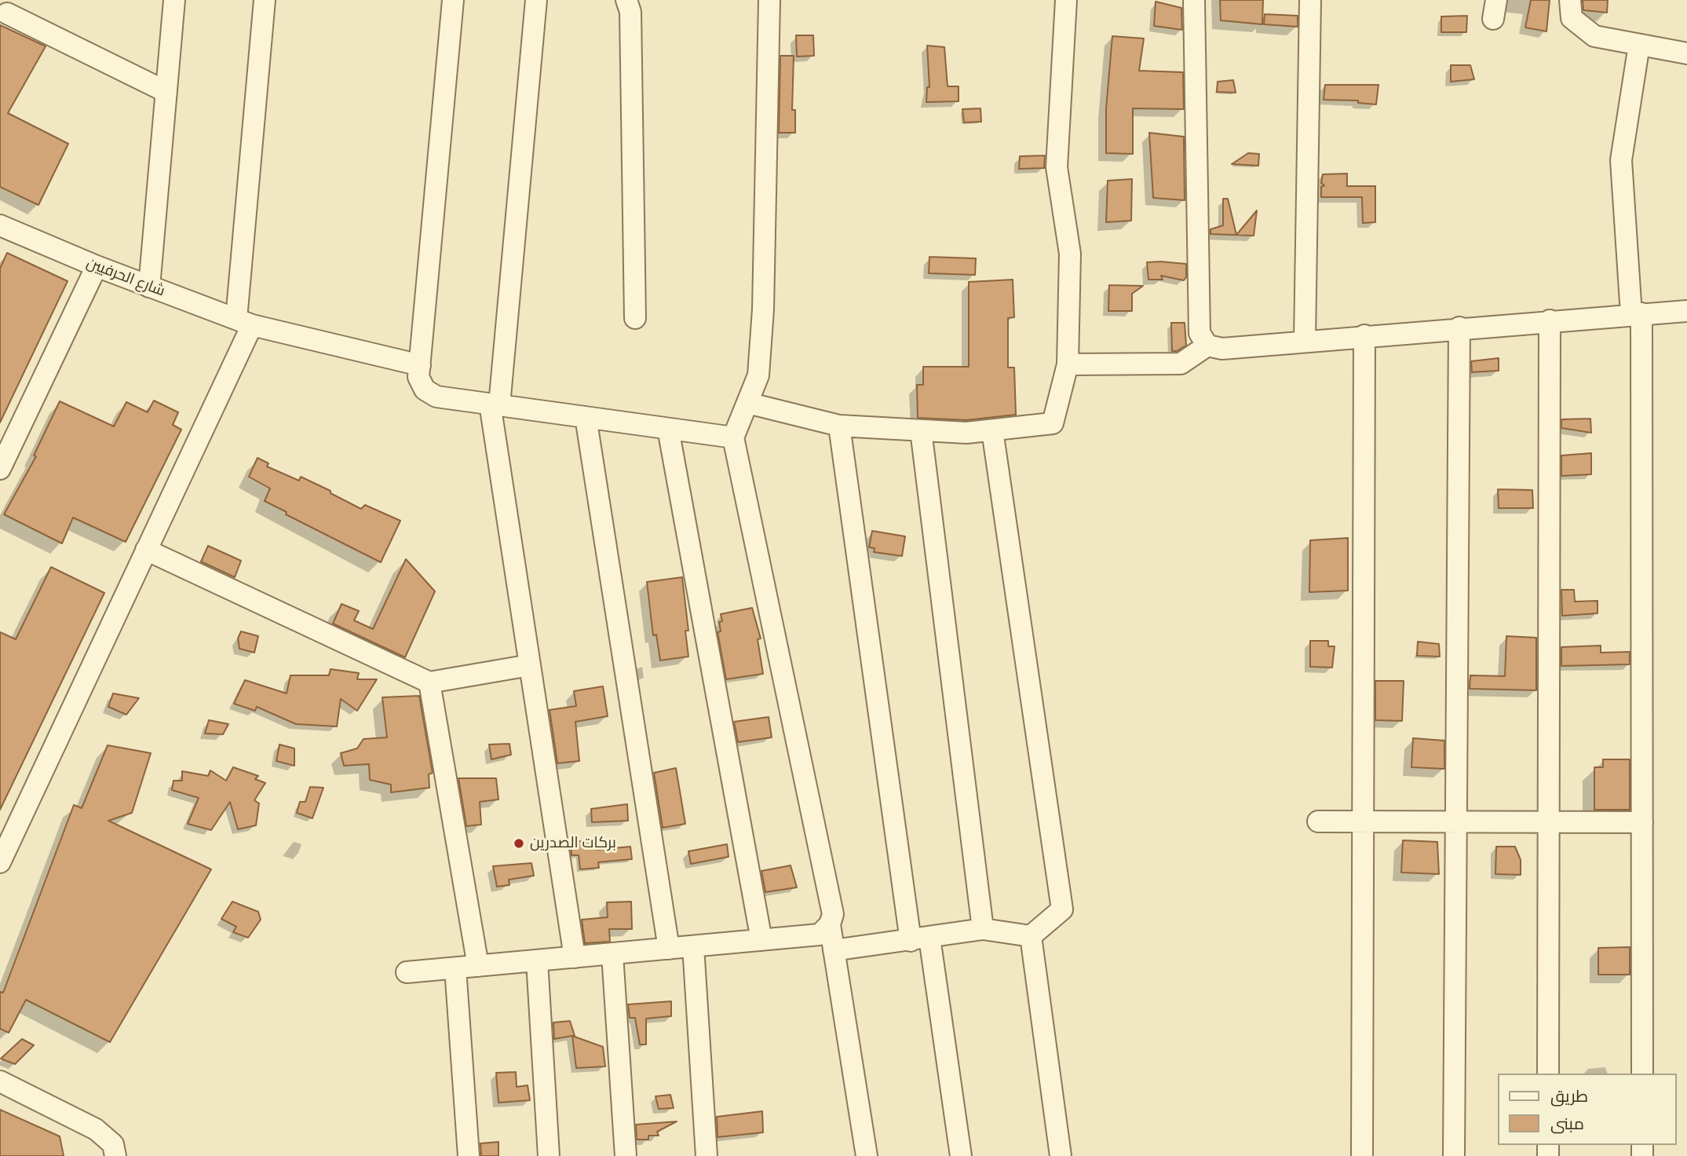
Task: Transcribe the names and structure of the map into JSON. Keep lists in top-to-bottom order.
{
  "streets": {
    "street": ["شارع الحرفيين"]
  },
  "places": ["بركات الصدرين"],
  "legend": ["طريق", "مبنى"]
}
